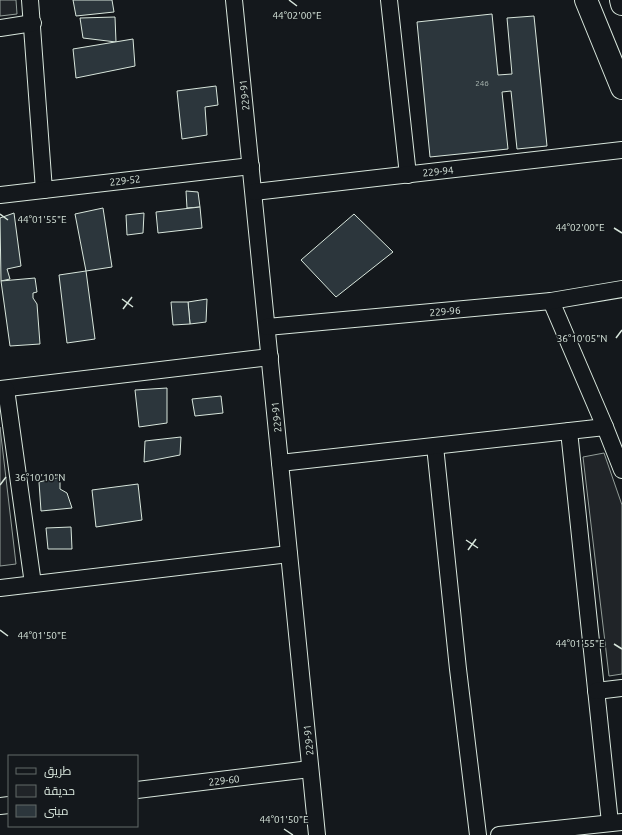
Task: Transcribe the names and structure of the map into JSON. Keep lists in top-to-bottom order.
{
  "streets": {
    "street": [
      "229-91",
      "229-94",
      "229-52",
      "229-96",
      "229-60"
    ]
  },
  "crossings": [
    ["229-91", "229-94"],
    ["229-91", "229-52"],
    ["229-91", "229-96"],
    ["229-91", "229-60"]
  ],
  "house_numbers": ["246"],
  "legend": ["طريق", "حديقة", "مبنى"],
  "coordinates": [
    "44°02'00\"E",
    "44°01'55\"E",
    "36°10'05\"N",
    "36°10'10\"N",
    "44°01'50\"E"
  ]
}
